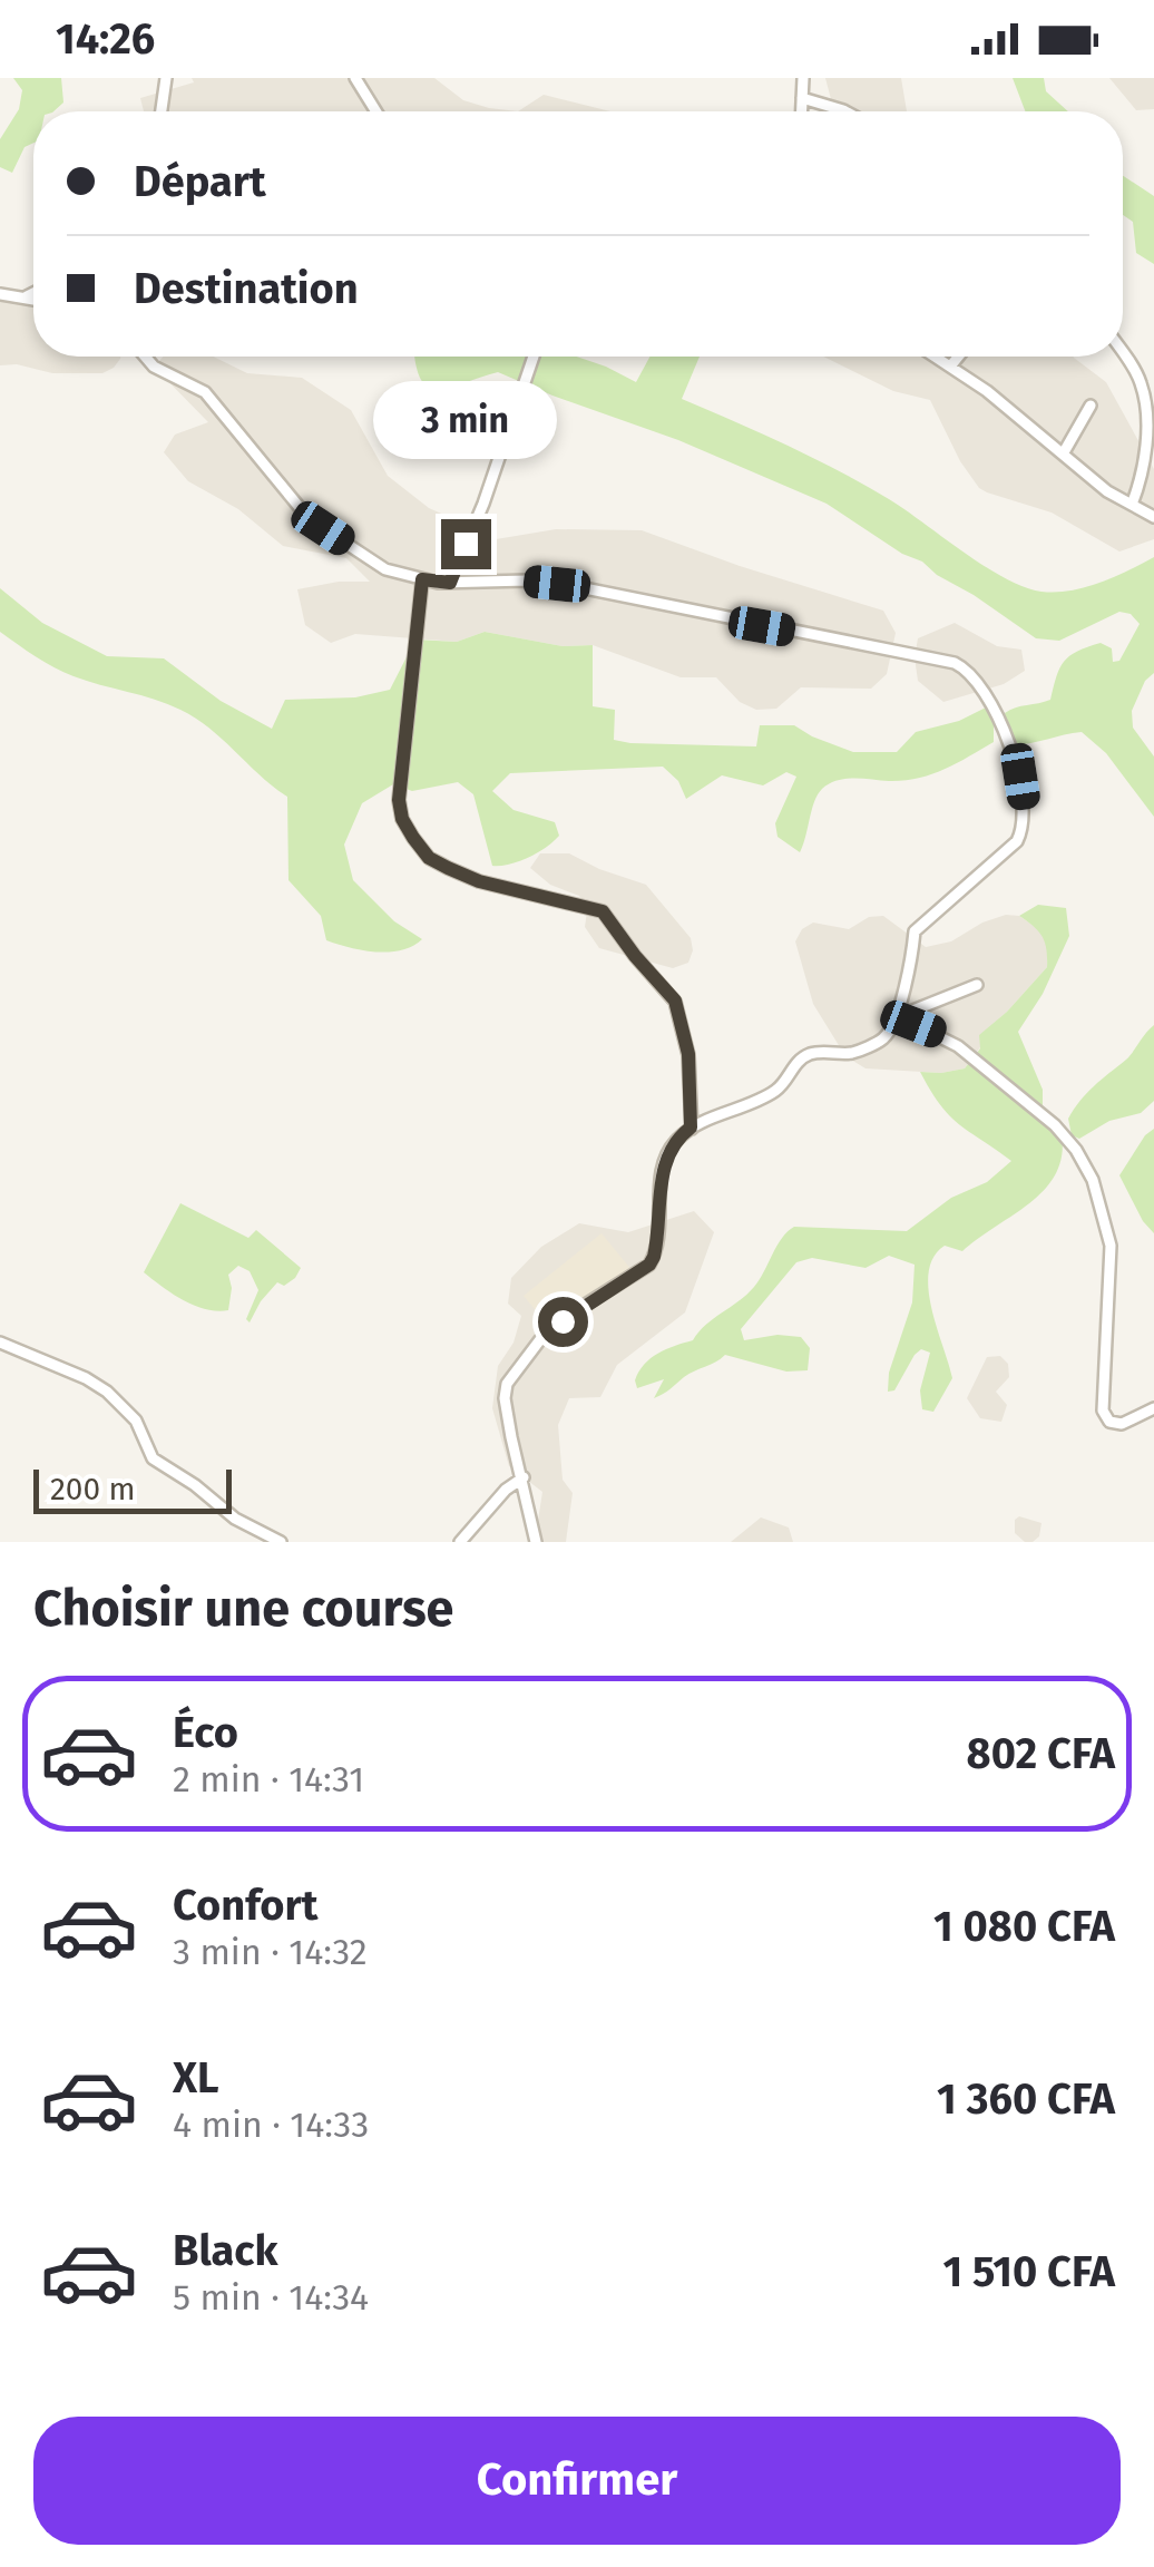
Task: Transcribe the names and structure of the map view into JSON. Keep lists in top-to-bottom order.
{
  "scale_bar": "200 m",
  "page": {
    "status": "14:26",
    "banner": ["Départ", "Destination"],
    "bubble": "3 min",
    "scale": "200 m",
    "heading": "Choisir une course",
    "list": [
      {
        "name": "Éco",
        "note": "2 min · 14:31",
        "value": "802 CFA"
      },
      {
        "name": "Confort",
        "note": "3 min · 14:32",
        "value": "1 080 CFA"
      },
      {
        "name": "XL",
        "note": "4 min · 14:33",
        "value": "1 360 CFA"
      },
      {
        "name": "Black",
        "note": "5 min · 14:34",
        "value": "1 510 CFA"
      }
    ],
    "buttons": "Confirmer"
  }
}
